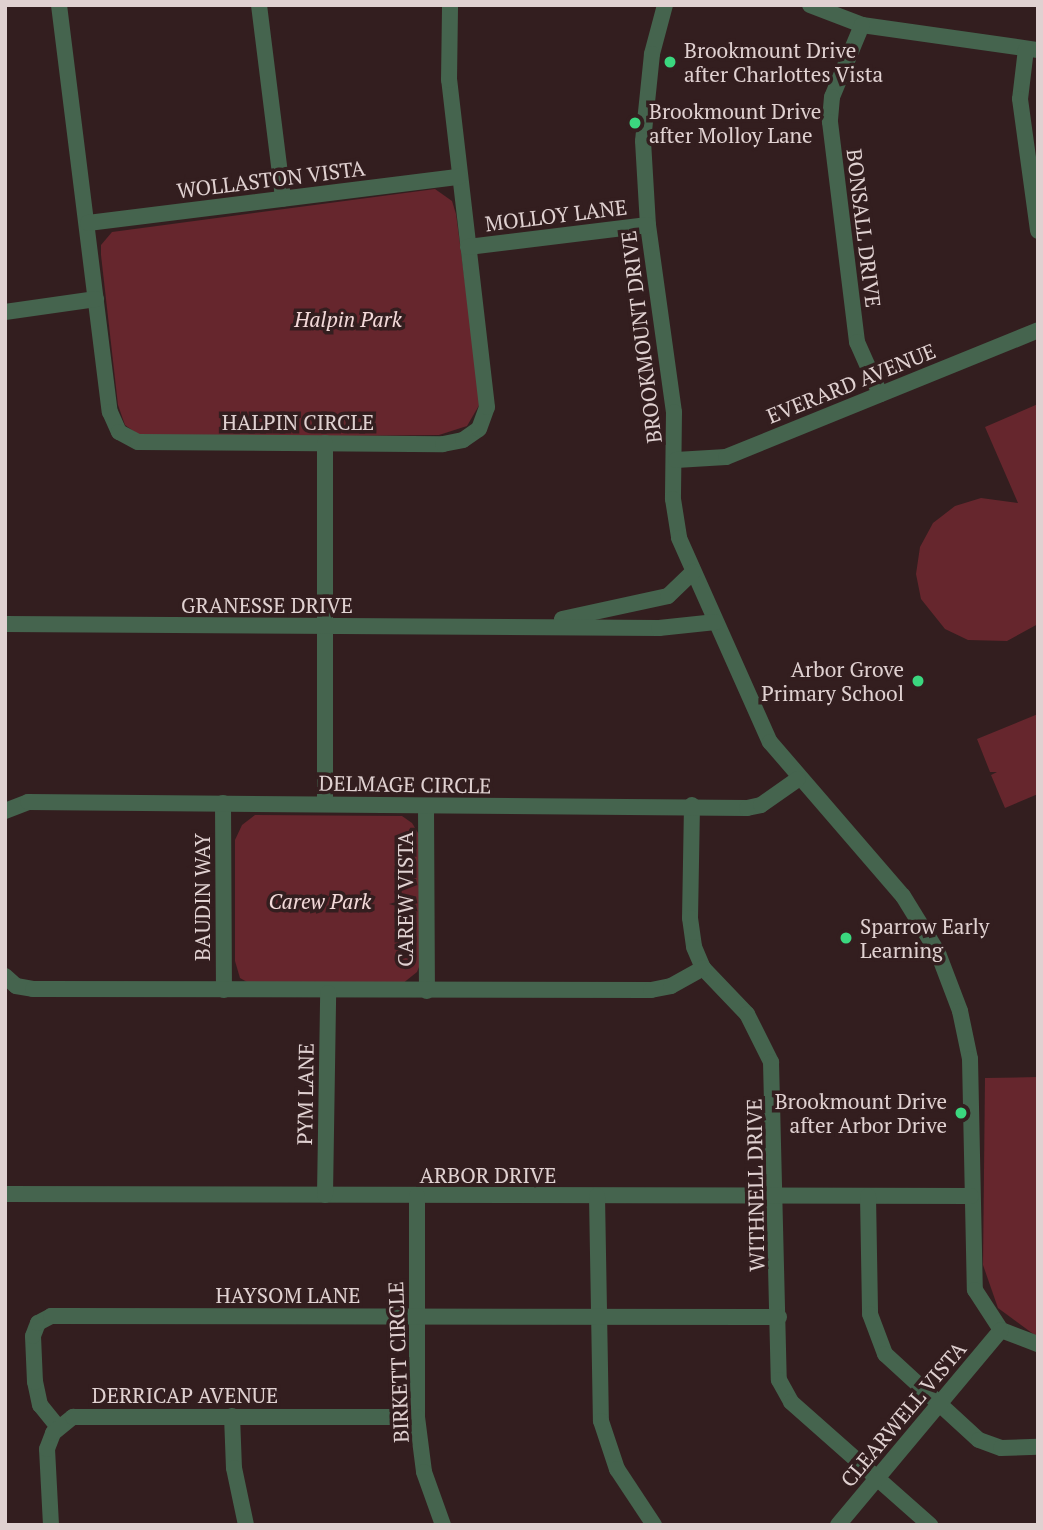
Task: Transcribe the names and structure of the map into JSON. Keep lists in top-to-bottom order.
{
  "streets": {
    "street": [
      "WOLLASTON VISTA",
      "MOLLOY LANE",
      "BONSALL DRIVE",
      "BROOKMOUNT DRIVE",
      "EVERARD AVENUE",
      "HALPIN CIRCLE",
      "GRANESSE DRIVE",
      "DELMAGE CIRCLE",
      "BAUDIN WAY",
      "CAREW VISTA",
      "PYM LANE",
      "ARBOR DRIVE",
      "WITHNELL DRIVE",
      "HAYSOM LANE",
      "BIRKETT CIRCLE",
      "DERRICAP AVENUE",
      "CLEARWELL VISTA"
    ]
  },
  "crossings": [
    ["WOLLASTON VISTA", "HALPIN CIRCLE"],
    ["MOLLOY LANE", "BROOKMOUNT DRIVE"],
    ["MOLLOY LANE", "HALPIN CIRCLE"],
    ["BONSALL DRIVE", "EVERARD AVENUE"],
    ["BROOKMOUNT DRIVE", "EVERARD AVENUE"],
    ["BROOKMOUNT DRIVE", "GRANESSE DRIVE"],
    ["BROOKMOUNT DRIVE", "DELMAGE CIRCLE"],
    ["BROOKMOUNT DRIVE", "ARBOR DRIVE"],
    ["BROOKMOUNT DRIVE", "CLEARWELL VISTA"],
    ["DELMAGE CIRCLE", "BAUDIN WAY"],
    ["DELMAGE CIRCLE", "CAREW VISTA"],
    ["DELMAGE CIRCLE", "WITHNELL DRIVE"],
    ["PYM LANE", "ARBOR DRIVE"],
    ["ARBOR DRIVE", "WITHNELL DRIVE"],
    ["ARBOR DRIVE", "BIRKETT CIRCLE"],
    ["WITHNELL DRIVE", "HAYSOM LANE"],
    ["WITHNELL DRIVE", "CLEARWELL VISTA"],
    ["HAYSOM LANE", "BIRKETT CIRCLE"],
    ["HAYSOM LANE", "DERRICAP AVENUE"],
    ["BIRKETT CIRCLE", "DERRICAP AVENUE"]
  ],
  "parks": ["Halpin Park", "Carew Park"],
  "places": [
    "Brookmount Drive after Charlottes Vista",
    "Brookmount Drive after Molloy Lane",
    "Arbor Grove Primary School",
    "Sparrow Early Learning",
    "Brookmount Drive after Arbor Drive"
  ]
}
